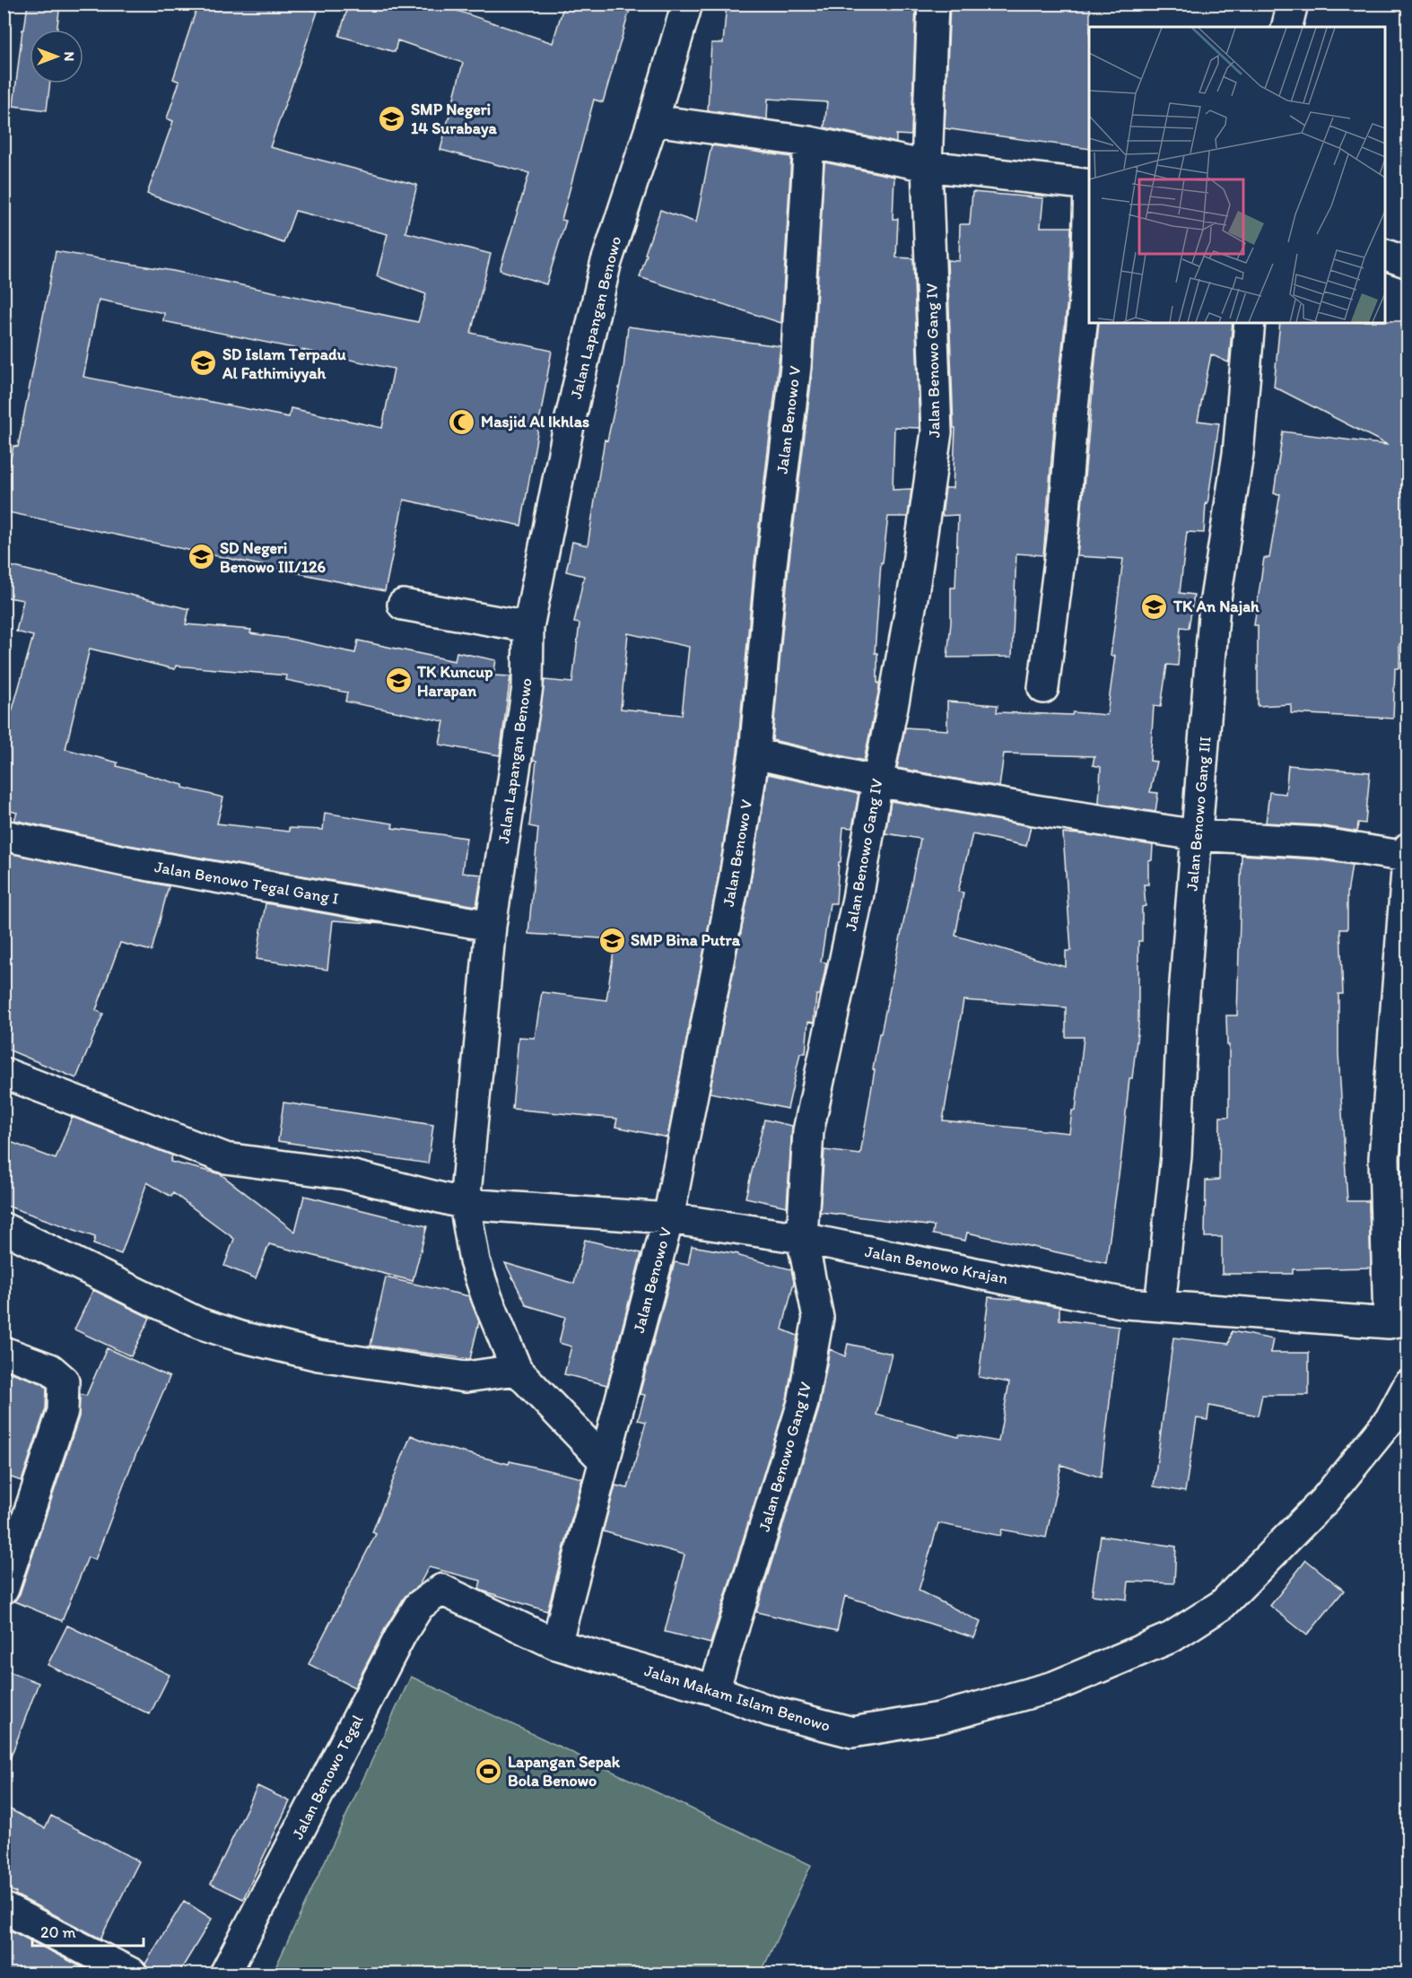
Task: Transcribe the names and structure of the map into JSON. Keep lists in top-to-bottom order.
{
  "streets": {
    "street": [
      "Jalan Lapangan Benowo",
      "Jalan Benowo Gang IV",
      "Jalan Benowo V",
      "Jalan Benowo Gang III",
      "Jalan Benowo Tegal Gang I",
      "Jalan Benowo Krajan",
      "Jalan Makam Islam Benowo",
      "Jalan Benowo Tegal"
    ]
  },
  "crossings": [
    ["Jalan Lapangan Benowo", "Jalan Benowo V"],
    ["Jalan Lapangan Benowo", "Jalan Benowo Tegal Gang I"],
    ["Jalan Lapangan Benowo", "Jalan Benowo Krajan"],
    ["Jalan Benowo Gang IV", "Jalan Benowo Krajan"],
    ["Jalan Benowo Gang IV", "Jalan Makam Islam Benowo"],
    ["Jalan Benowo V", "Jalan Benowo Krajan"],
    ["Jalan Benowo V", "Jalan Makam Islam Benowo"],
    ["Jalan Benowo Gang III", "Jalan Benowo Krajan"],
    ["Jalan Makam Islam Benowo", "Jalan Benowo Tegal"]
  ],
  "places": {
    "school or university": [
      "SMP Negeri 14 Surabaya",
      "SD Islam Terpadu Al Fathimiyyah",
      "SD Negeri Benowo III/126",
      "TK An Najah",
      "TK Kuncup Harapan",
      "SMP Bina Putra"
    ],
    "mosque": ["Masjid Al Ikhlas"],
    "sports": ["Lapangan Sepak Bola Benowo"]
  },
  "scale_bar": "20 m",
  "north": "right"
}
